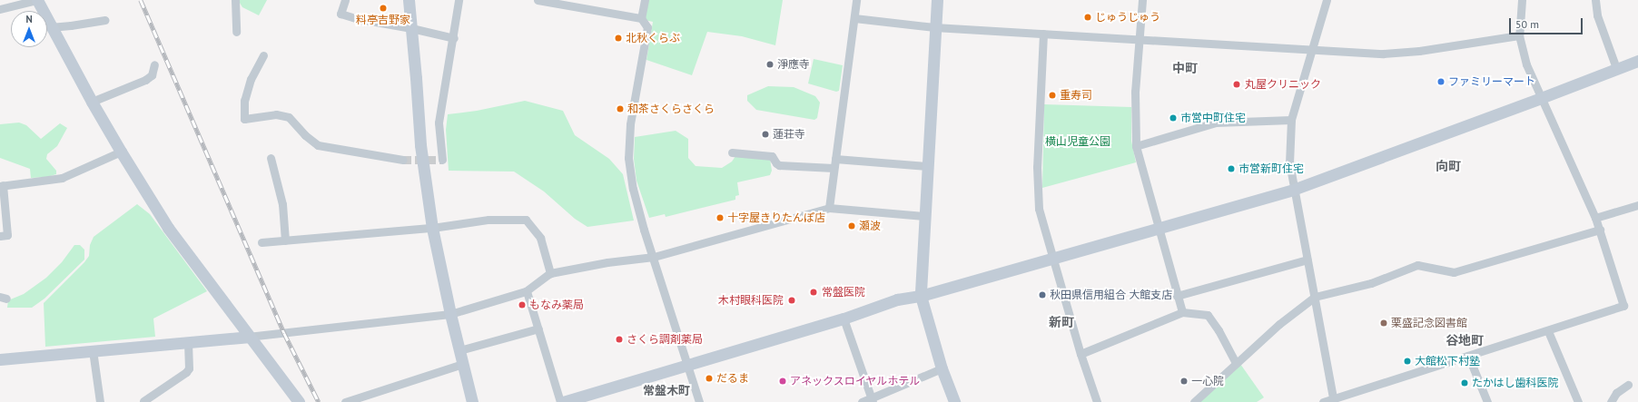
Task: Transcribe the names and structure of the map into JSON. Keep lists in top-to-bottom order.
{
  "districts": [
    "中町",
    "向町",
    "新町",
    "谷地町",
    "常盤木町"
  ],
  "parks": ["横山児童公園"],
  "places": [
    "料亭吉野家",
    "じゅうじゅう",
    "北秋くらぶ",
    "淨應寺",
    "ファミリーマート",
    "丸屋クリニック",
    "重寿司",
    "和茶さくらさくら",
    "市営中町住宅",
    "蓮荘寺",
    "市営新町住宅",
    "十字屋きりたんぽ店",
    "瀬波",
    "常盤医院",
    "秋田県信用組合 大館支店",
    "木村眼科医院",
    "もなみ薬局",
    "栗盛記念図書館",
    "さくら調剤薬局",
    "大館松下村塾",
    "だるま",
    "アネックスロイヤルホテル",
    "一心院",
    "たかはし歯科医院"
  ],
  "scale_bar": "50 m",
  "north": "top"
}
